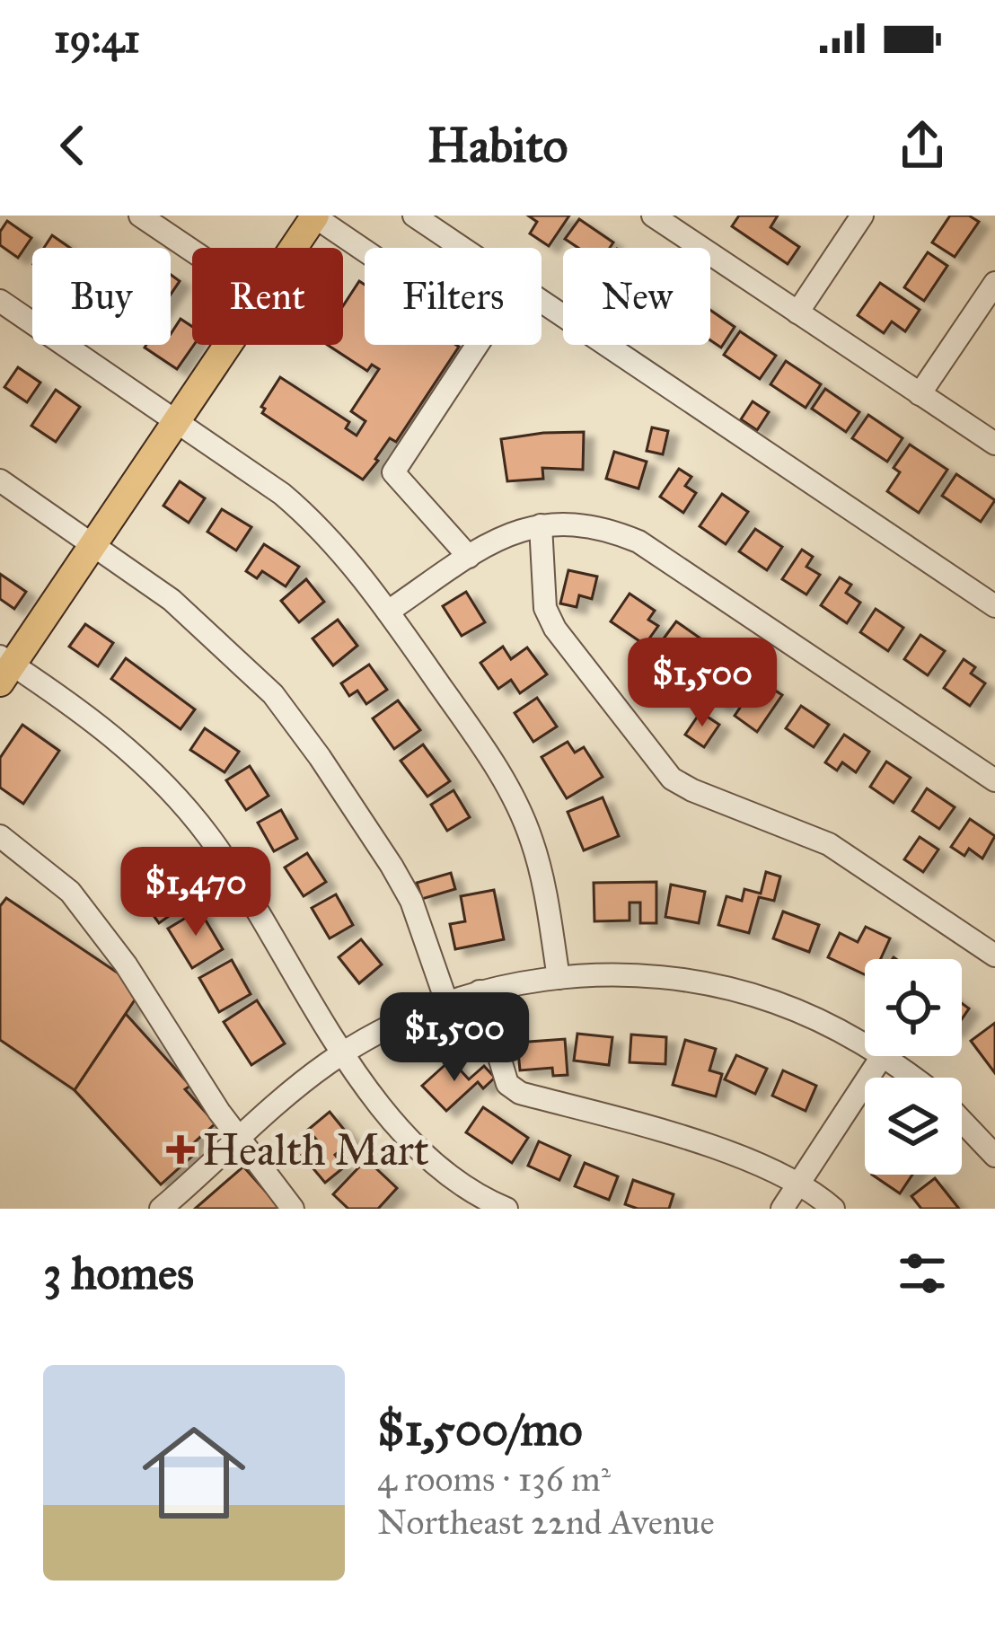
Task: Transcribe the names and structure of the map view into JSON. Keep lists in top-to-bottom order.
{
  "places": {
    "health": ["Health Mart"]
  },
  "page": {
    "status": "19:41",
    "header": "Habito",
    "chip": [
      "Buy",
      "Rent",
      "Filters",
      "New"
    ],
    "price": ["$1,500", "$1,470", "$1,500"],
    "heading": "3 homes",
    "list": [
      {
        "name": "$1,500/mo",
        "note": "4 rooms · 136 m² · Northeast 22nd Avenue"
      }
    ]
  }
}
